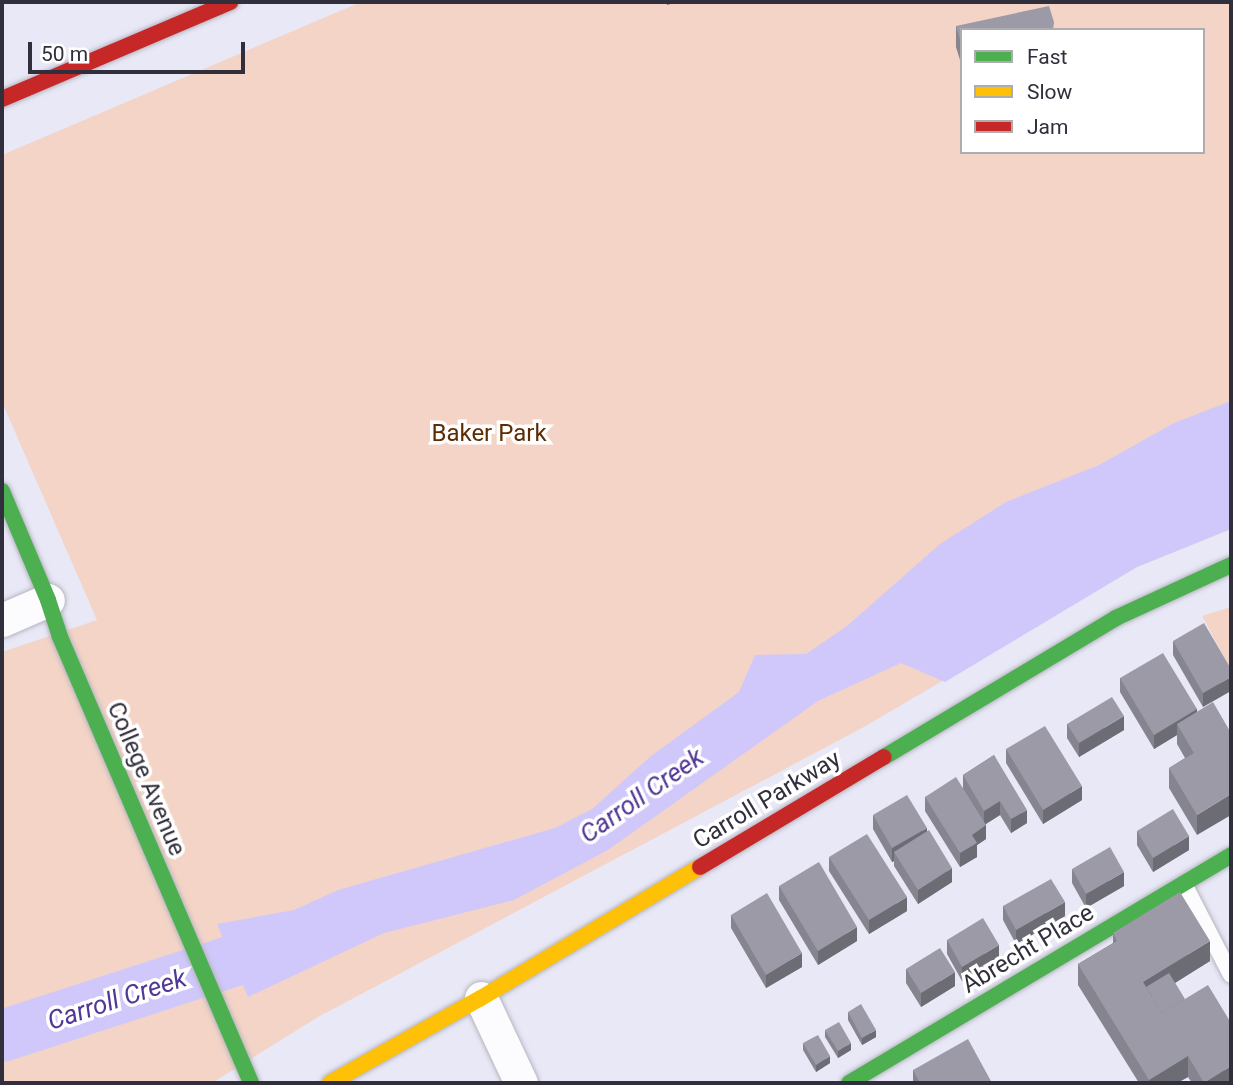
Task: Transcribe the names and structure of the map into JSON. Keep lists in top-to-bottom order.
{
  "streets": {
    "street": ["College Avenue", "Carroll Parkway", "Abrecht Place"]
  },
  "water": ["Carroll Creek"],
  "parks": ["Baker Park"],
  "legend": ["Fast", "Slow", "Jam"],
  "scale_bar": "50 m"
}
